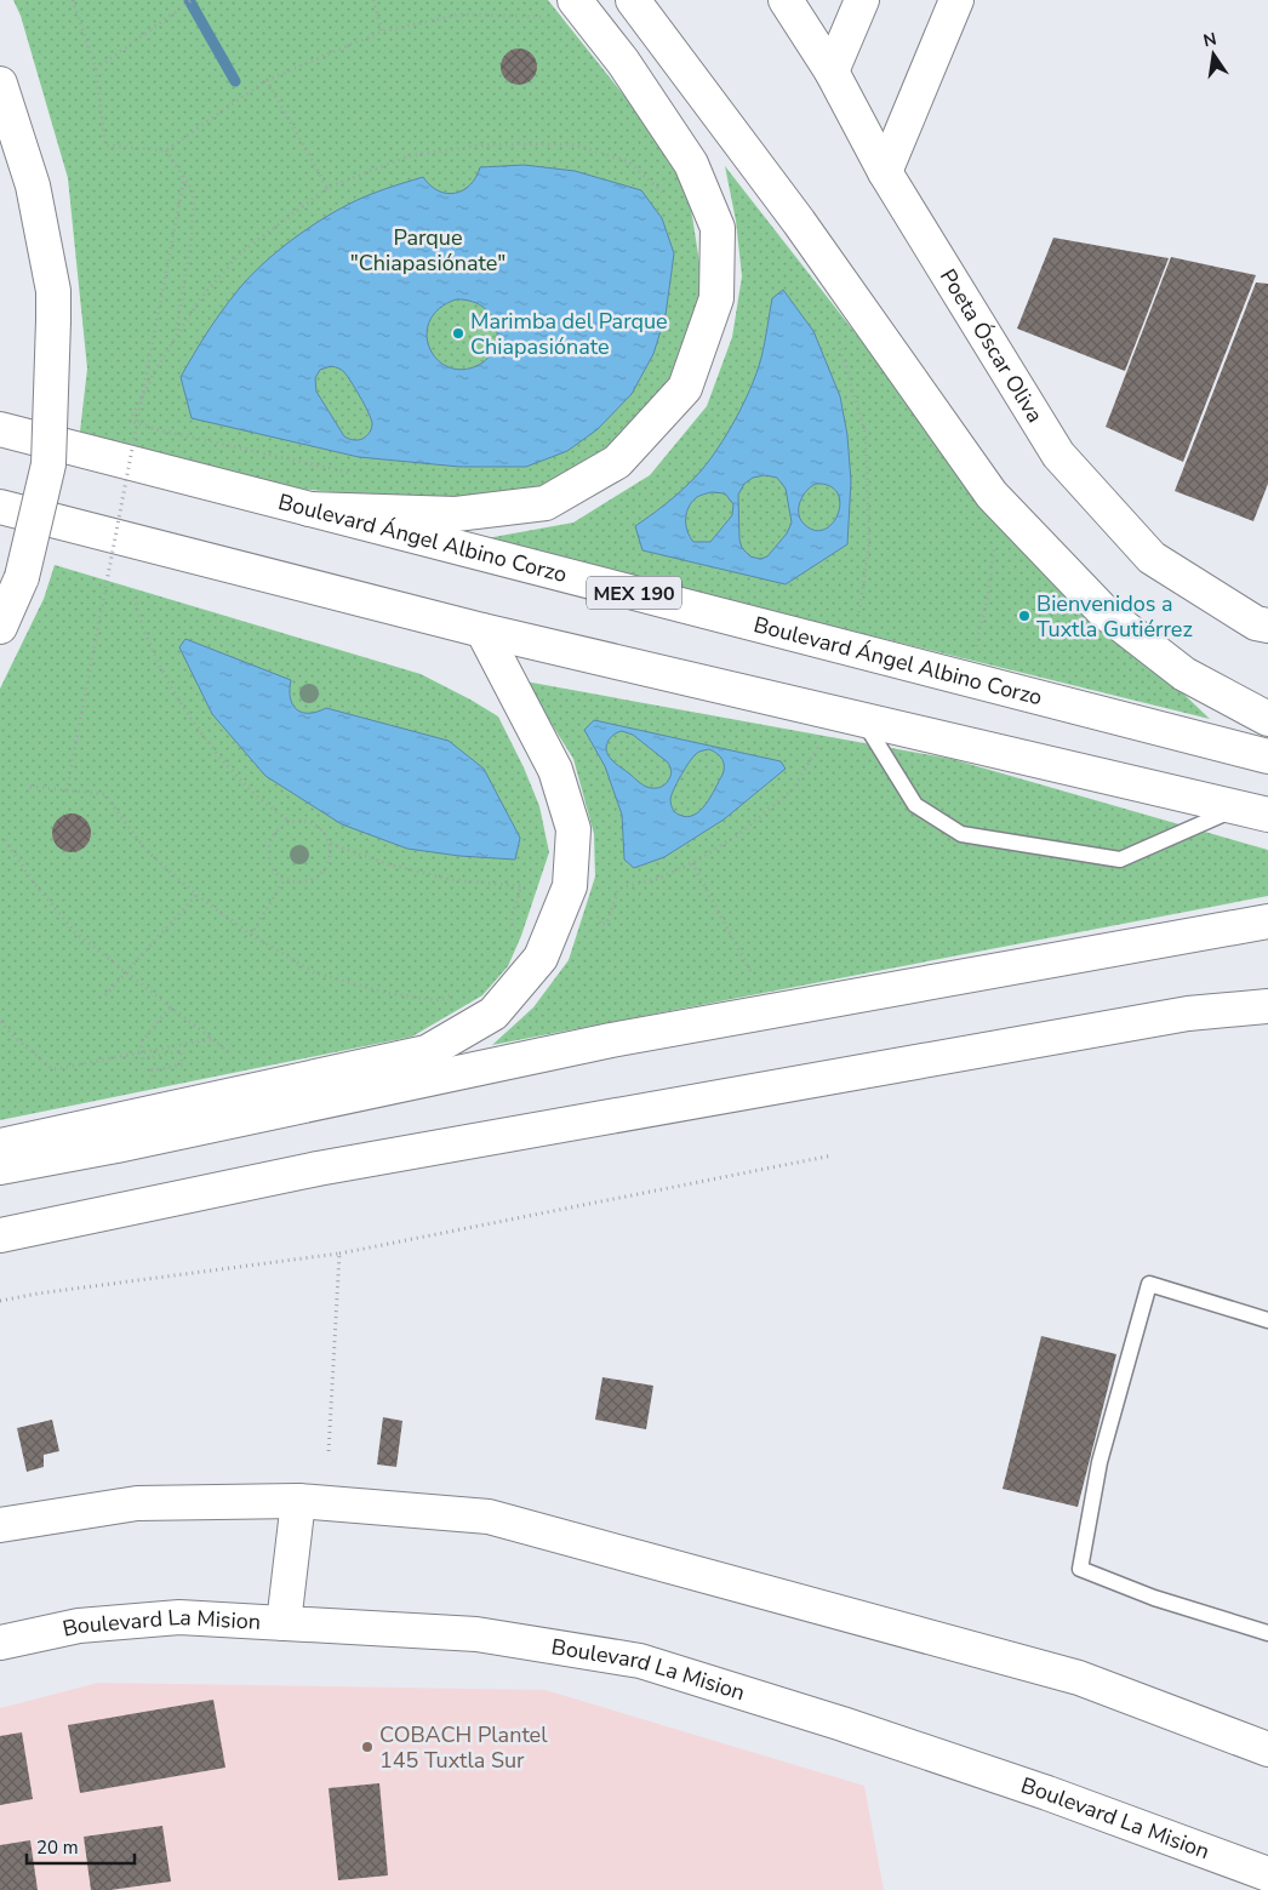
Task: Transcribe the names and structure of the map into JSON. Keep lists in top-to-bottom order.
{
  "streets": {
    "main road": [
      "Poeta Óscar Oliva",
      "Boulevard Ángel Albino Corzo",
      "MEX 190",
      "Boulevard La Mision"
    ]
  },
  "parks": ["Parque \"Chiapasiónate\""],
  "places": ["Marimba del Parque Chiapasiónate", "Bienvenidos a Tuxtla Gutiérrez", "COBACH Plantel 145 Tuxtla Sur"],
  "scale_bar": "20 m",
  "north": "top"
}
